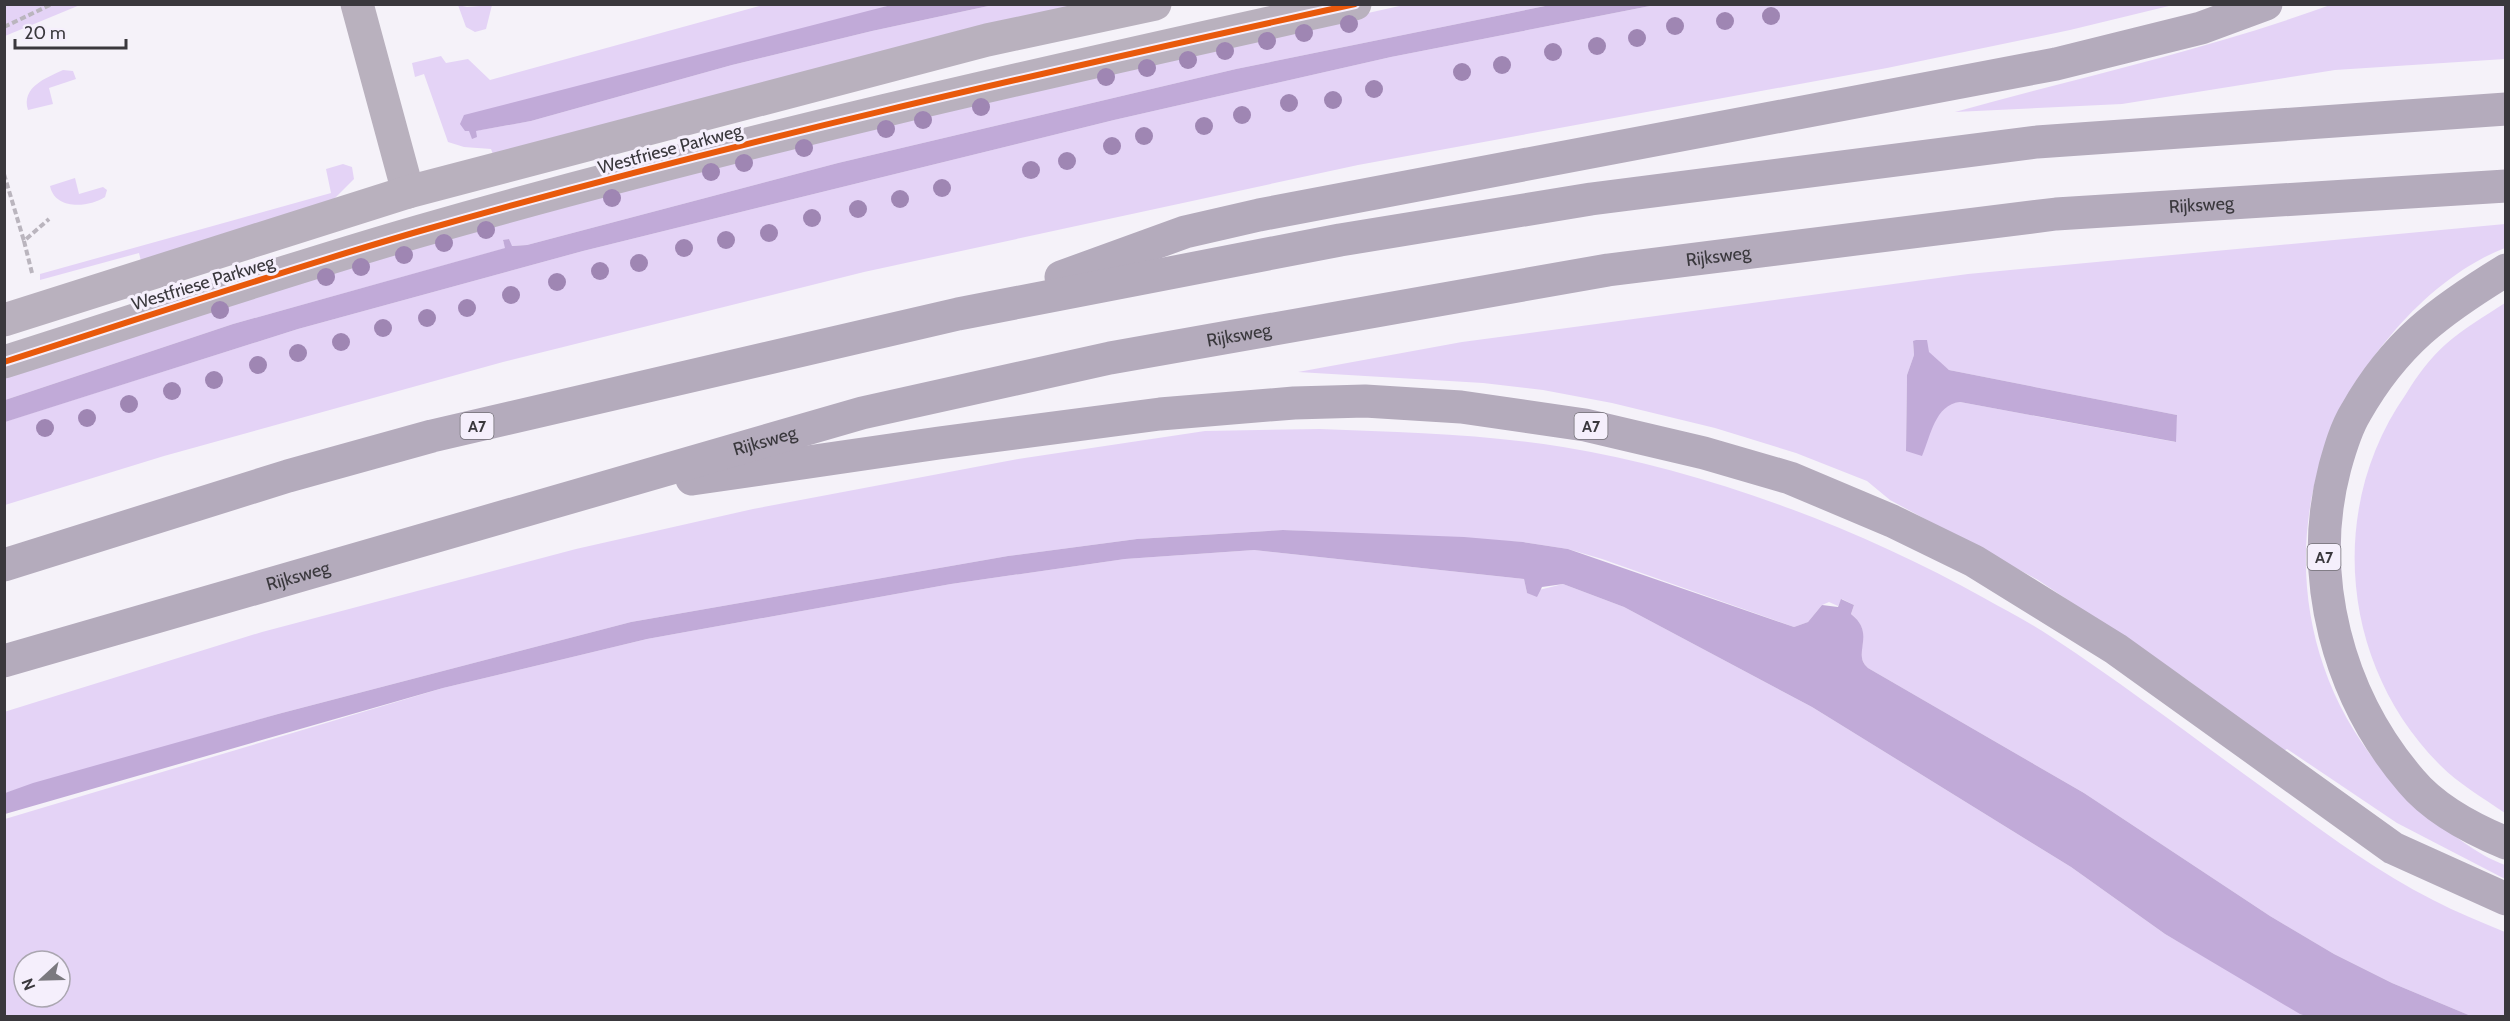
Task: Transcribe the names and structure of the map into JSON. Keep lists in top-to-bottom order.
{
  "streets": {
    "highway": ["Rijksweg", "A7"],
    "street": ["Westfriese Parkweg"]
  },
  "crossings": [
    ["Rijksweg", "A7"]
  ],
  "scale_bar": "20 m",
  "north": "left"
}
